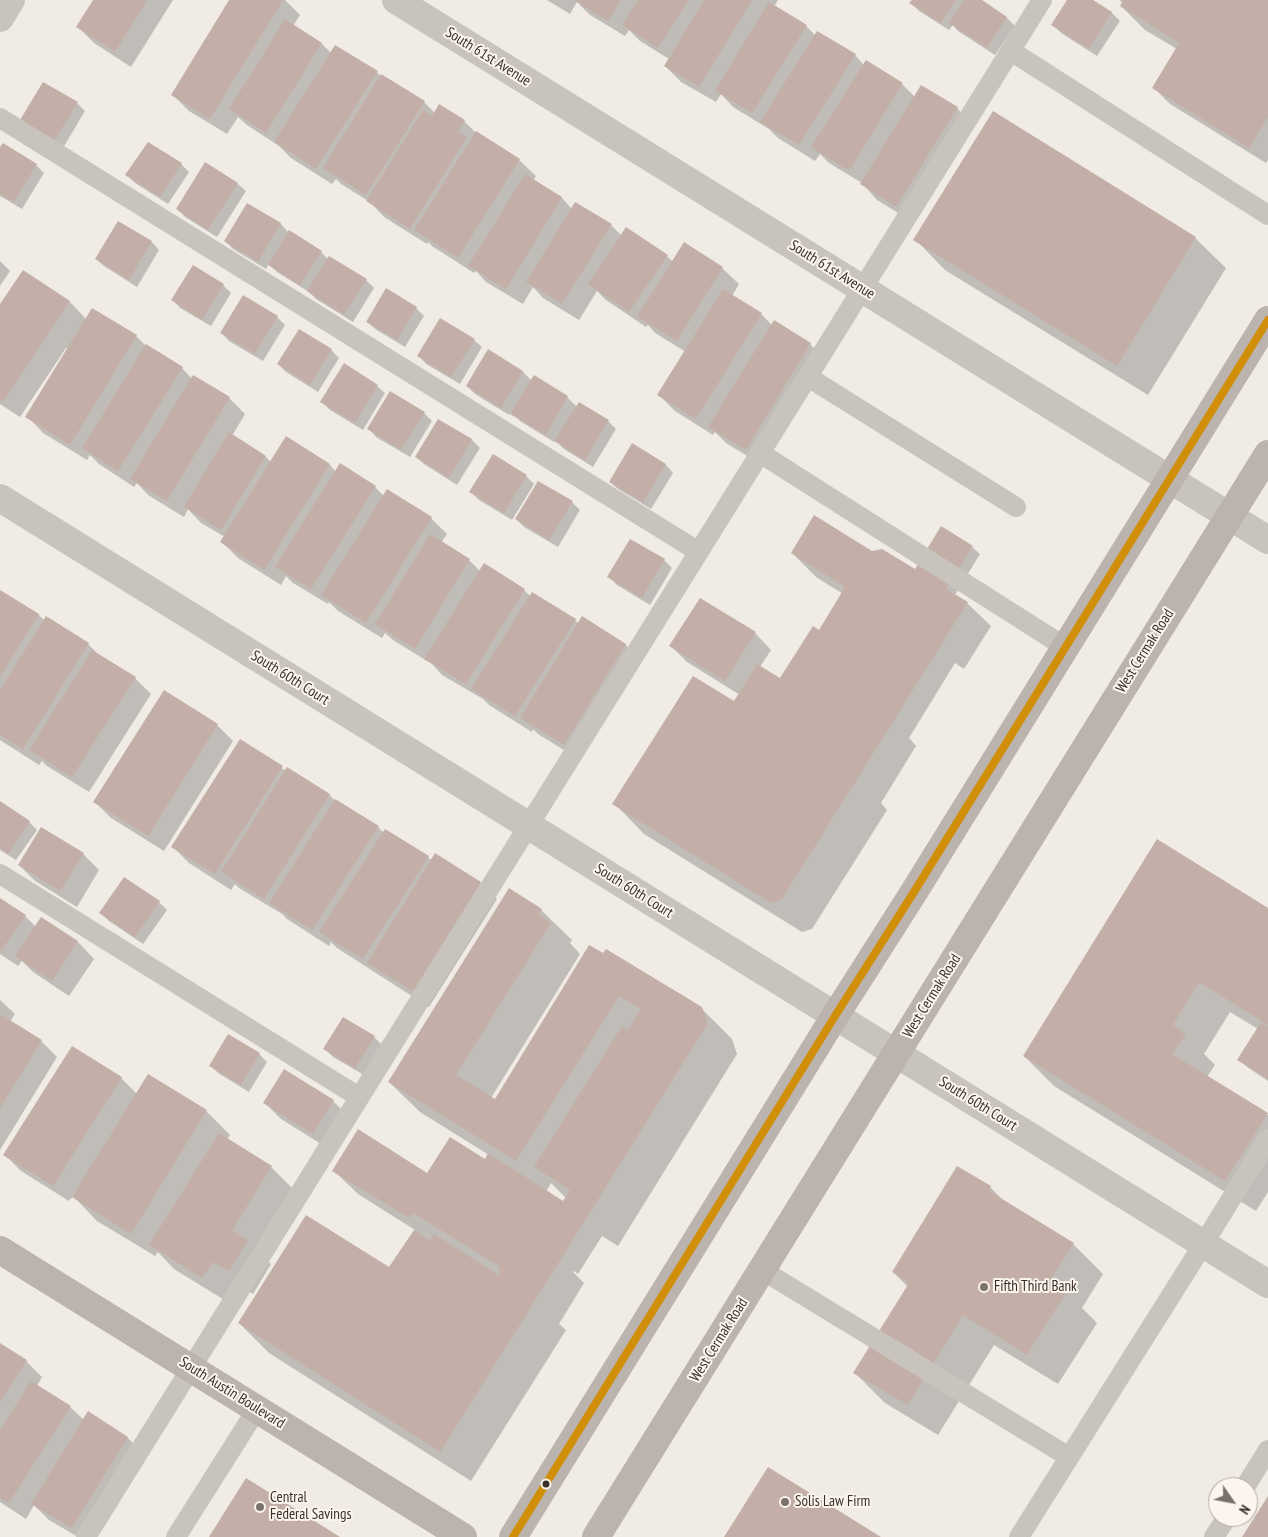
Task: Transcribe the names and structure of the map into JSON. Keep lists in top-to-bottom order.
{
  "streets": {
    "main road": ["West Cermak Road", "South Austin Boulevard"],
    "street": ["South 61st Avenue", "South 60th Court"]
  },
  "crossings": [
    ["South 61st Avenue", "West Cermak Road"],
    ["West Cermak Road", "South 60th Court"]
  ],
  "places": ["Fifth Third Bank", "Solis Law Firm", "Central Federal Savings"],
  "north": "bottom right"
}
